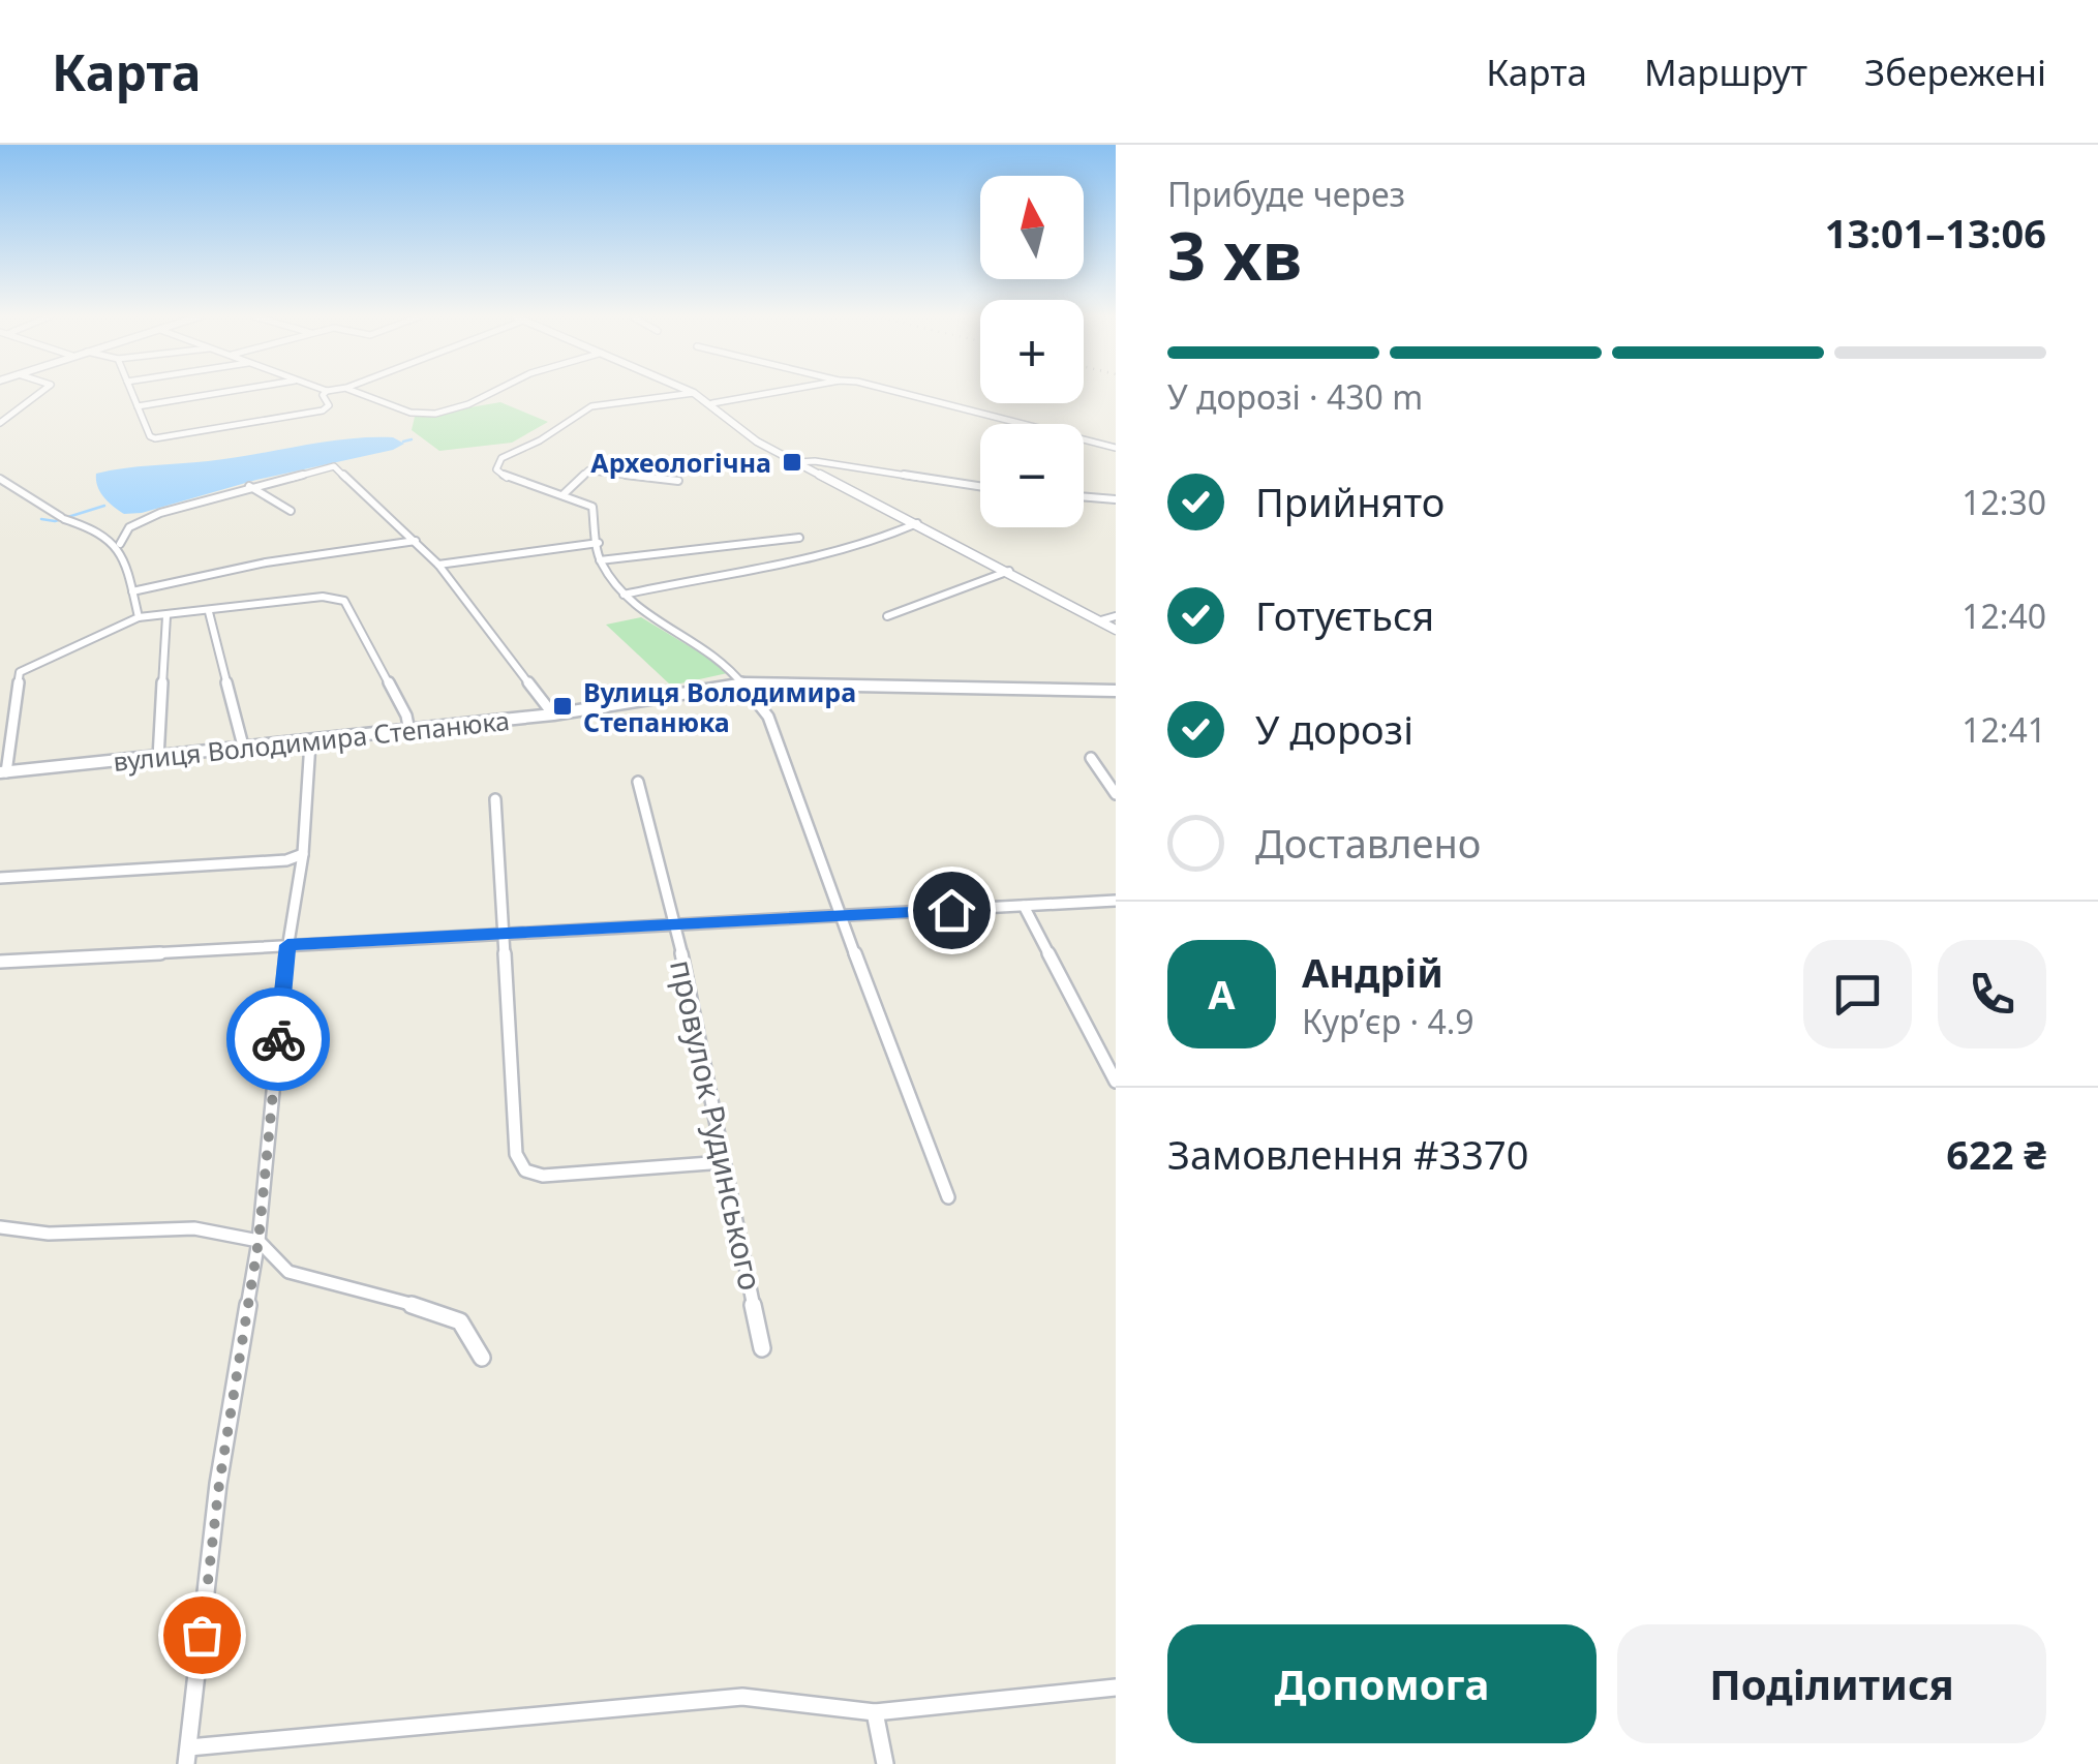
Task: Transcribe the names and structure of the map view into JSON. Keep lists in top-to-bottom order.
{
  "streets": {
    "street": ["вулиця Володимира Степанюка", "провулок Рудинського"]
  },
  "places": {
    "transit": ["Археологічна", "Вулиця Володимира Степанюка"]
  },
  "north": "top",
  "page": {
    "header": "Карта",
    "nav": ["Карта", "Маршрут", "Збережені"],
    "heading": ["3 хв", "Прибуде через", "13:01–13:06"],
    "panel": [
      "Андрій",
      "Кур’єр · 4.9",
      "Замовлення #3370",
      "622 ₴"
    ],
    "map_buttons": ["+", "−"],
    "bar": "У дорозі · 430 m",
    "list": [
      ["Прийнято", "12:30"],
      ["Готується", "12:40"],
      ["У дорозі", "12:41"],
      "Доставлено"
    ],
    "round": "А",
    "buttons": ["Допомога", "Поділитися"]
  }
}
